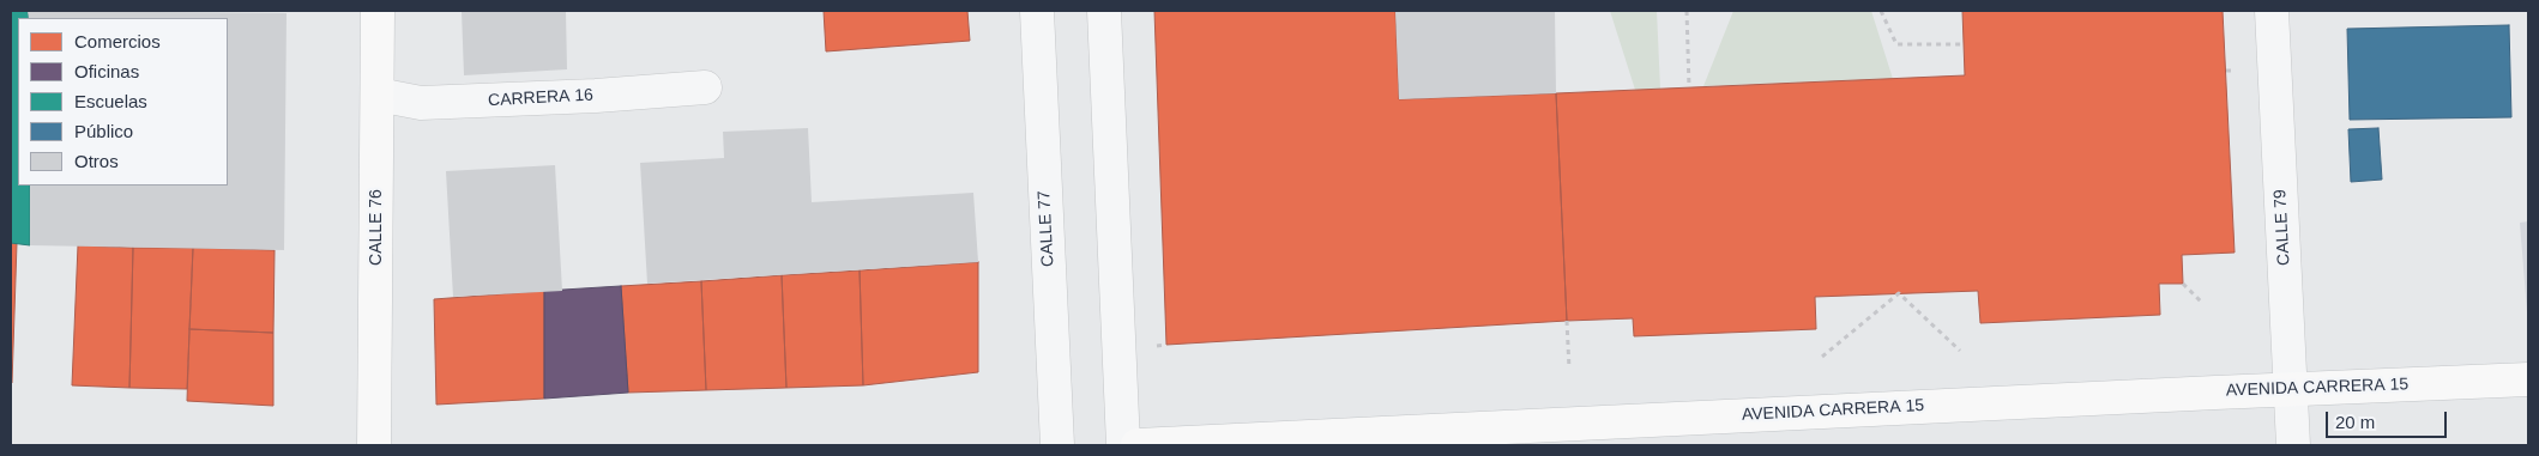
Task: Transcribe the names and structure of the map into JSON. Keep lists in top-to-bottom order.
{
  "streets": {
    "main road": ["CALLE 76", "AVENIDA CARRERA 15"],
    "street": ["CARRERA 16", "CALLE 79", "CALLE 77"]
  },
  "crossings": [
    ["CARRERA 16", "CALLE 76"],
    ["CALLE 79", "AVENIDA CARRERA 15"]
  ],
  "legend": [
    "Comercios",
    "Oficinas",
    "Escuelas",
    "Público",
    "Otros"
  ],
  "scale_bar": "20 m"
}
